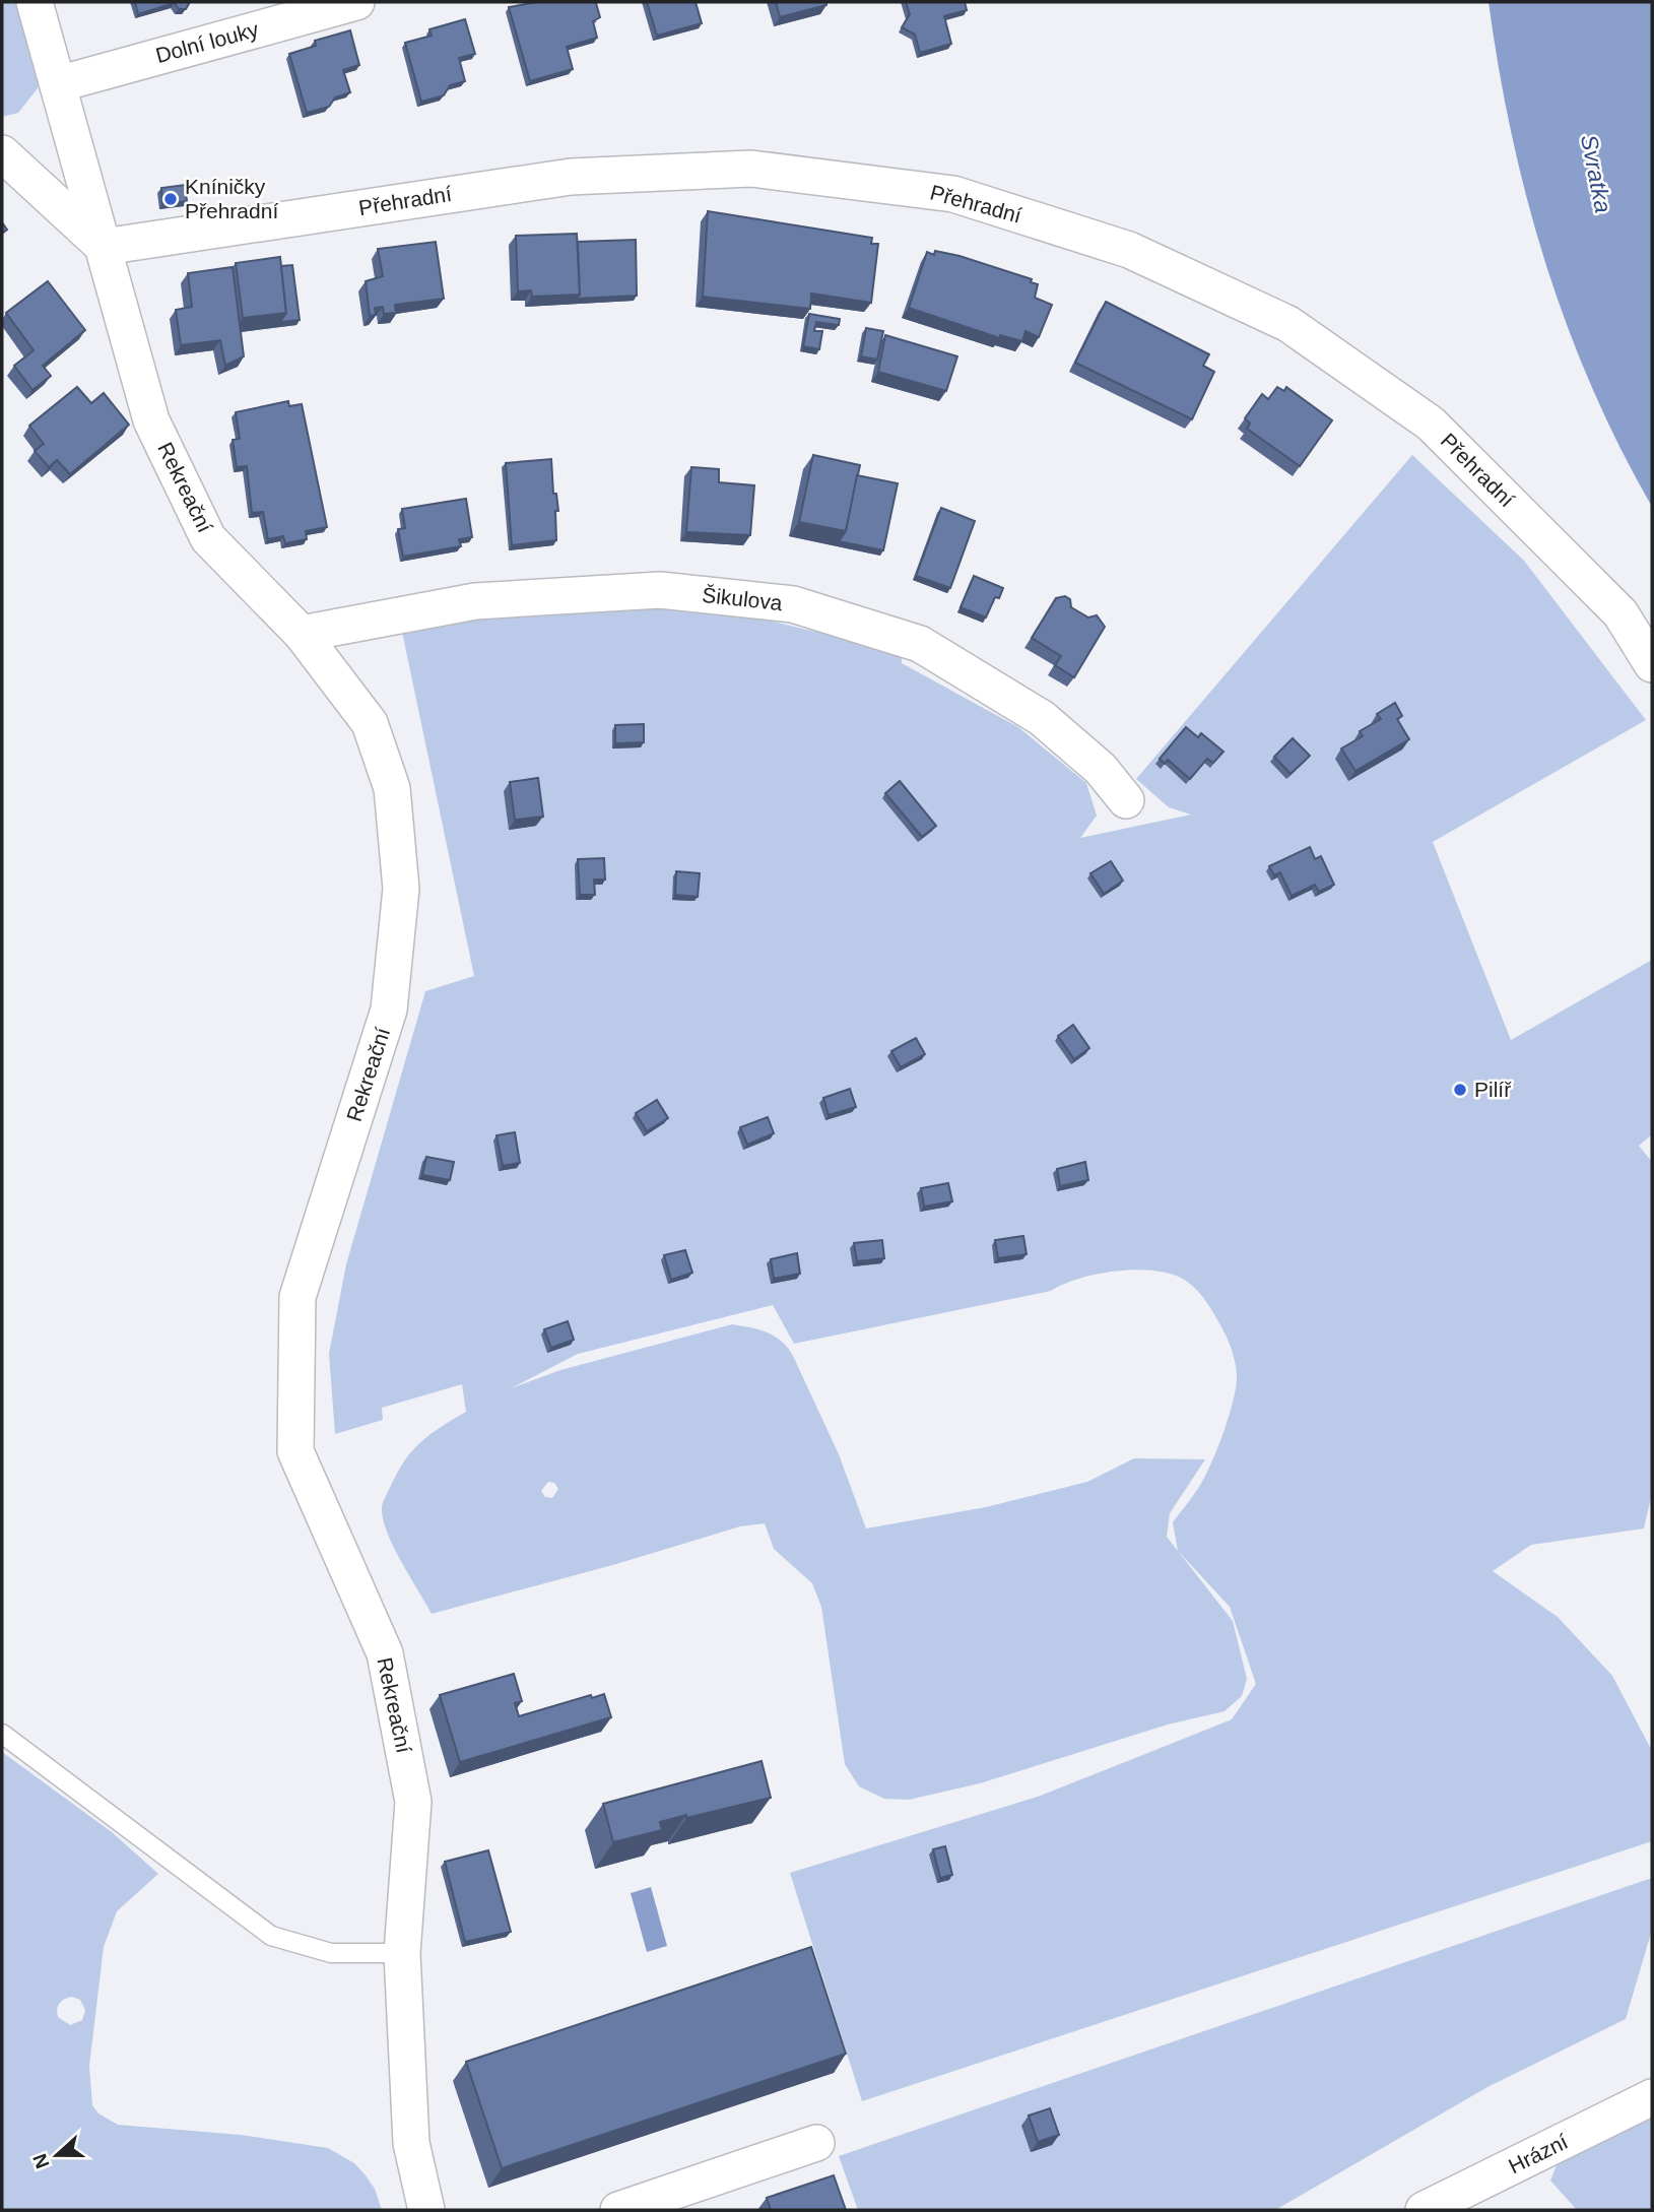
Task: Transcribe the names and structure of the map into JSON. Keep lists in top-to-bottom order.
{
  "streets": {
    "street": [
      "Dolní louky",
      "Přehradní",
      "Rekreační",
      "Šikulova",
      "Hrázní"
    ]
  },
  "crossings": [
    ["Dolní louky", "Rekreační"],
    ["Přehradní", "Rekreační"],
    ["Rekreační", "Šikulova"]
  ],
  "water": ["Svratka"],
  "places": ["Kníničky Přehradní", "Pilíř"],
  "north": "left"
}
